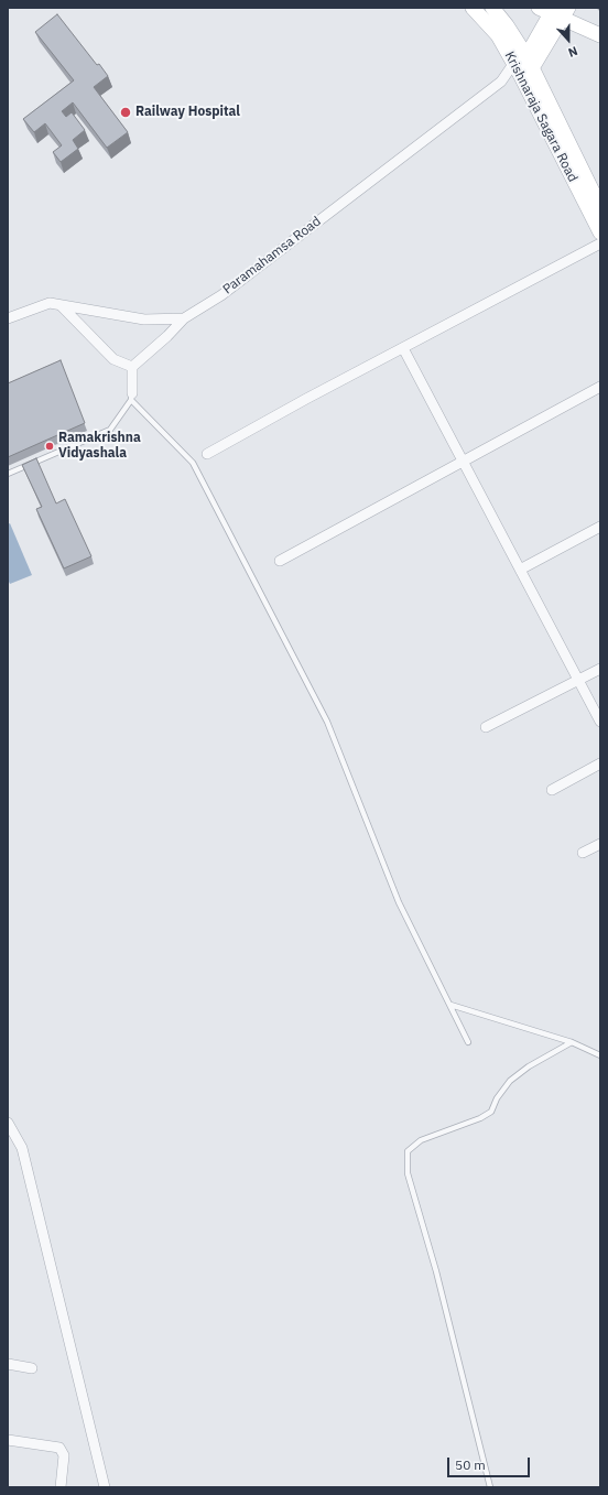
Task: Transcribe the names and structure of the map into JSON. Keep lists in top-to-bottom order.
{
  "streets": {
    "main road": ["Krishnaraja Sagara Road"],
    "street": ["Paramahamsa Road"]
  },
  "crossings": [
    ["Krishnaraja Sagara Road", "Paramahamsa Road"]
  ],
  "places": ["Railway Hospital", "Ramakrishna Vidyashala"],
  "scale_bar": "50 m",
  "north": "bottom"
}
